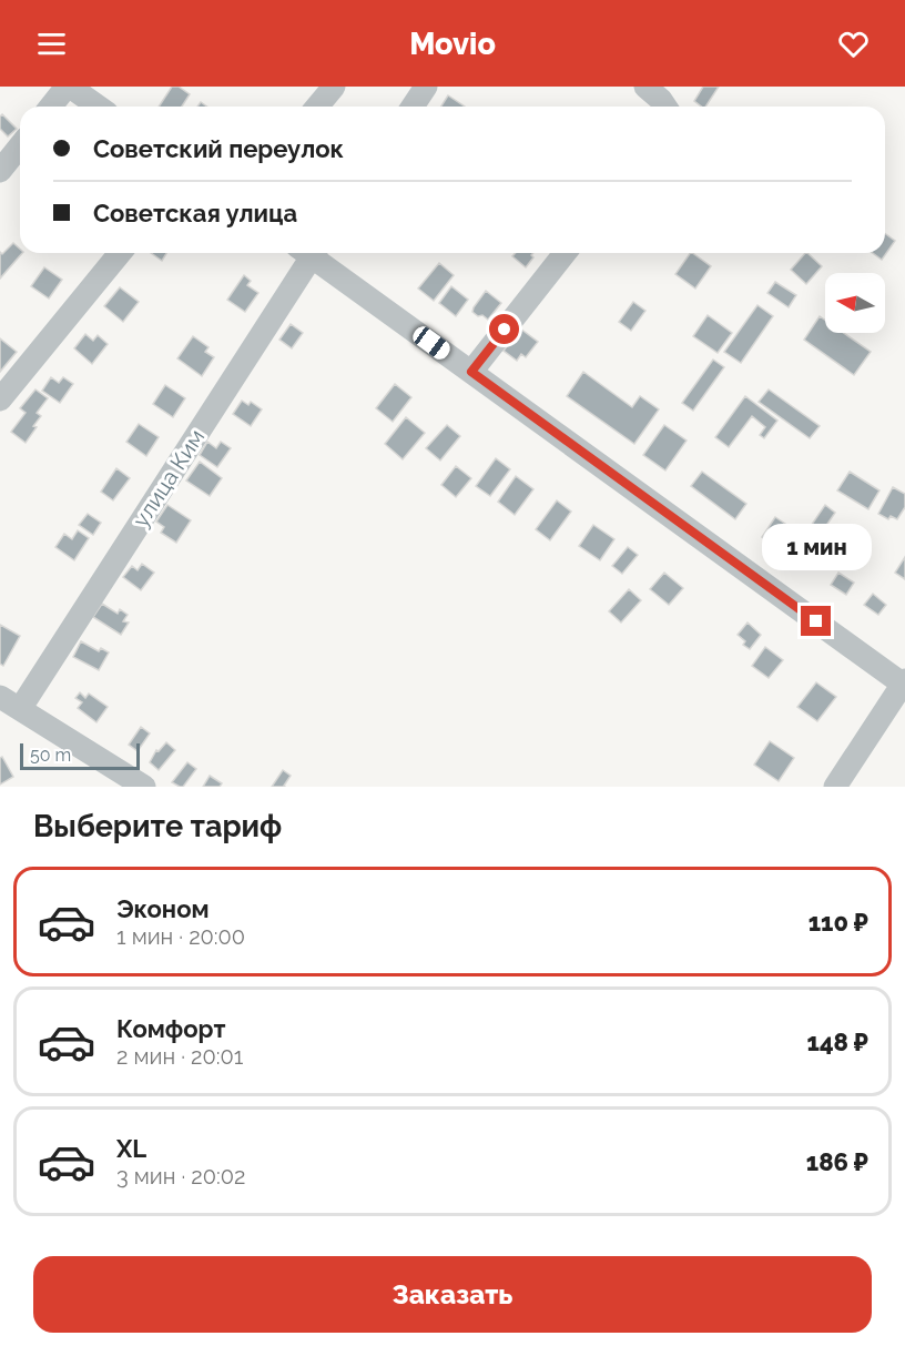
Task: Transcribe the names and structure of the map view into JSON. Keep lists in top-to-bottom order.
{
  "streets": {
    "street": ["улица Ким"]
  },
  "scale_bar": "50 m",
  "north": "left",
  "page": {
    "header": "Movio",
    "banner": ["Советский переулок", "Советская улица"],
    "bubble": "1 мин",
    "scale": "50 m",
    "heading": "Выберите тариф",
    "list": [
      {
        "name": "Эконом",
        "note": "1 мин · 20:00",
        "value": "110 ₽"
      },
      {
        "name": "Комфорт",
        "note": "2 мин · 20:01",
        "value": "148 ₽"
      },
      {
        "name": "XL",
        "note": "3 мин · 20:02",
        "value": "186 ₽"
      }
    ],
    "buttons": "Заказать"
  }
}
